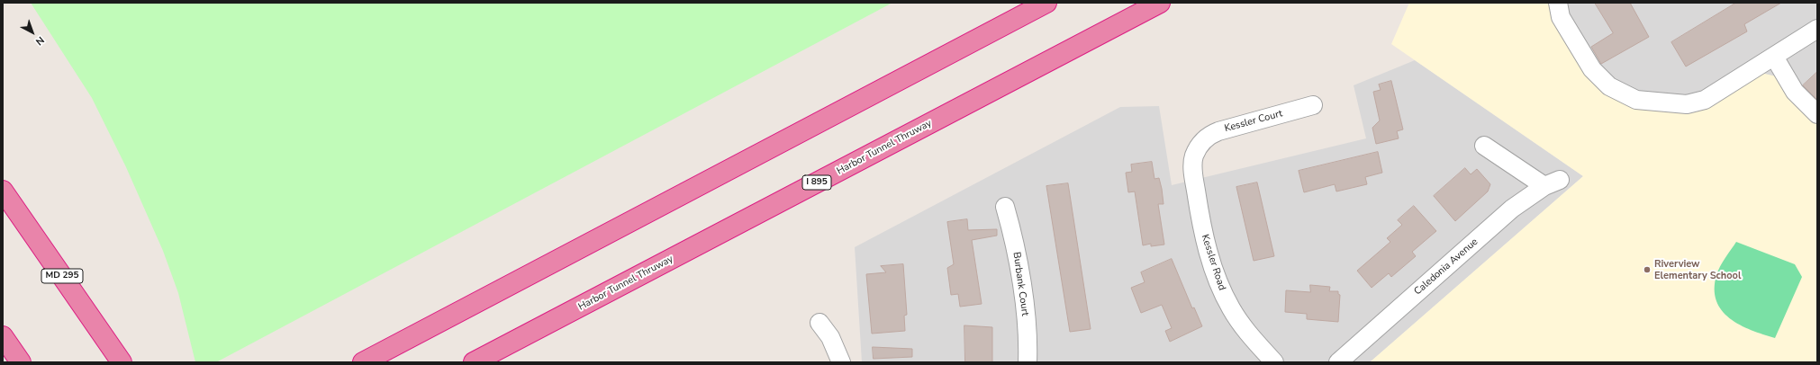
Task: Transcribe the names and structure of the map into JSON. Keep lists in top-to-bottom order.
{
  "streets": {
    "highway": ["Harbor Tunnel Thruway", "I 895", "MD 295"],
    "street": [
      "Kessler Court",
      "Kessler Road",
      "Caledonia Avenue",
      "Burbank Court"
    ]
  },
  "crossings": [
    ["Kessler Court", "Kessler Road"]
  ],
  "places": ["Riverview Elementary School"],
  "north": "bottom right"
}
